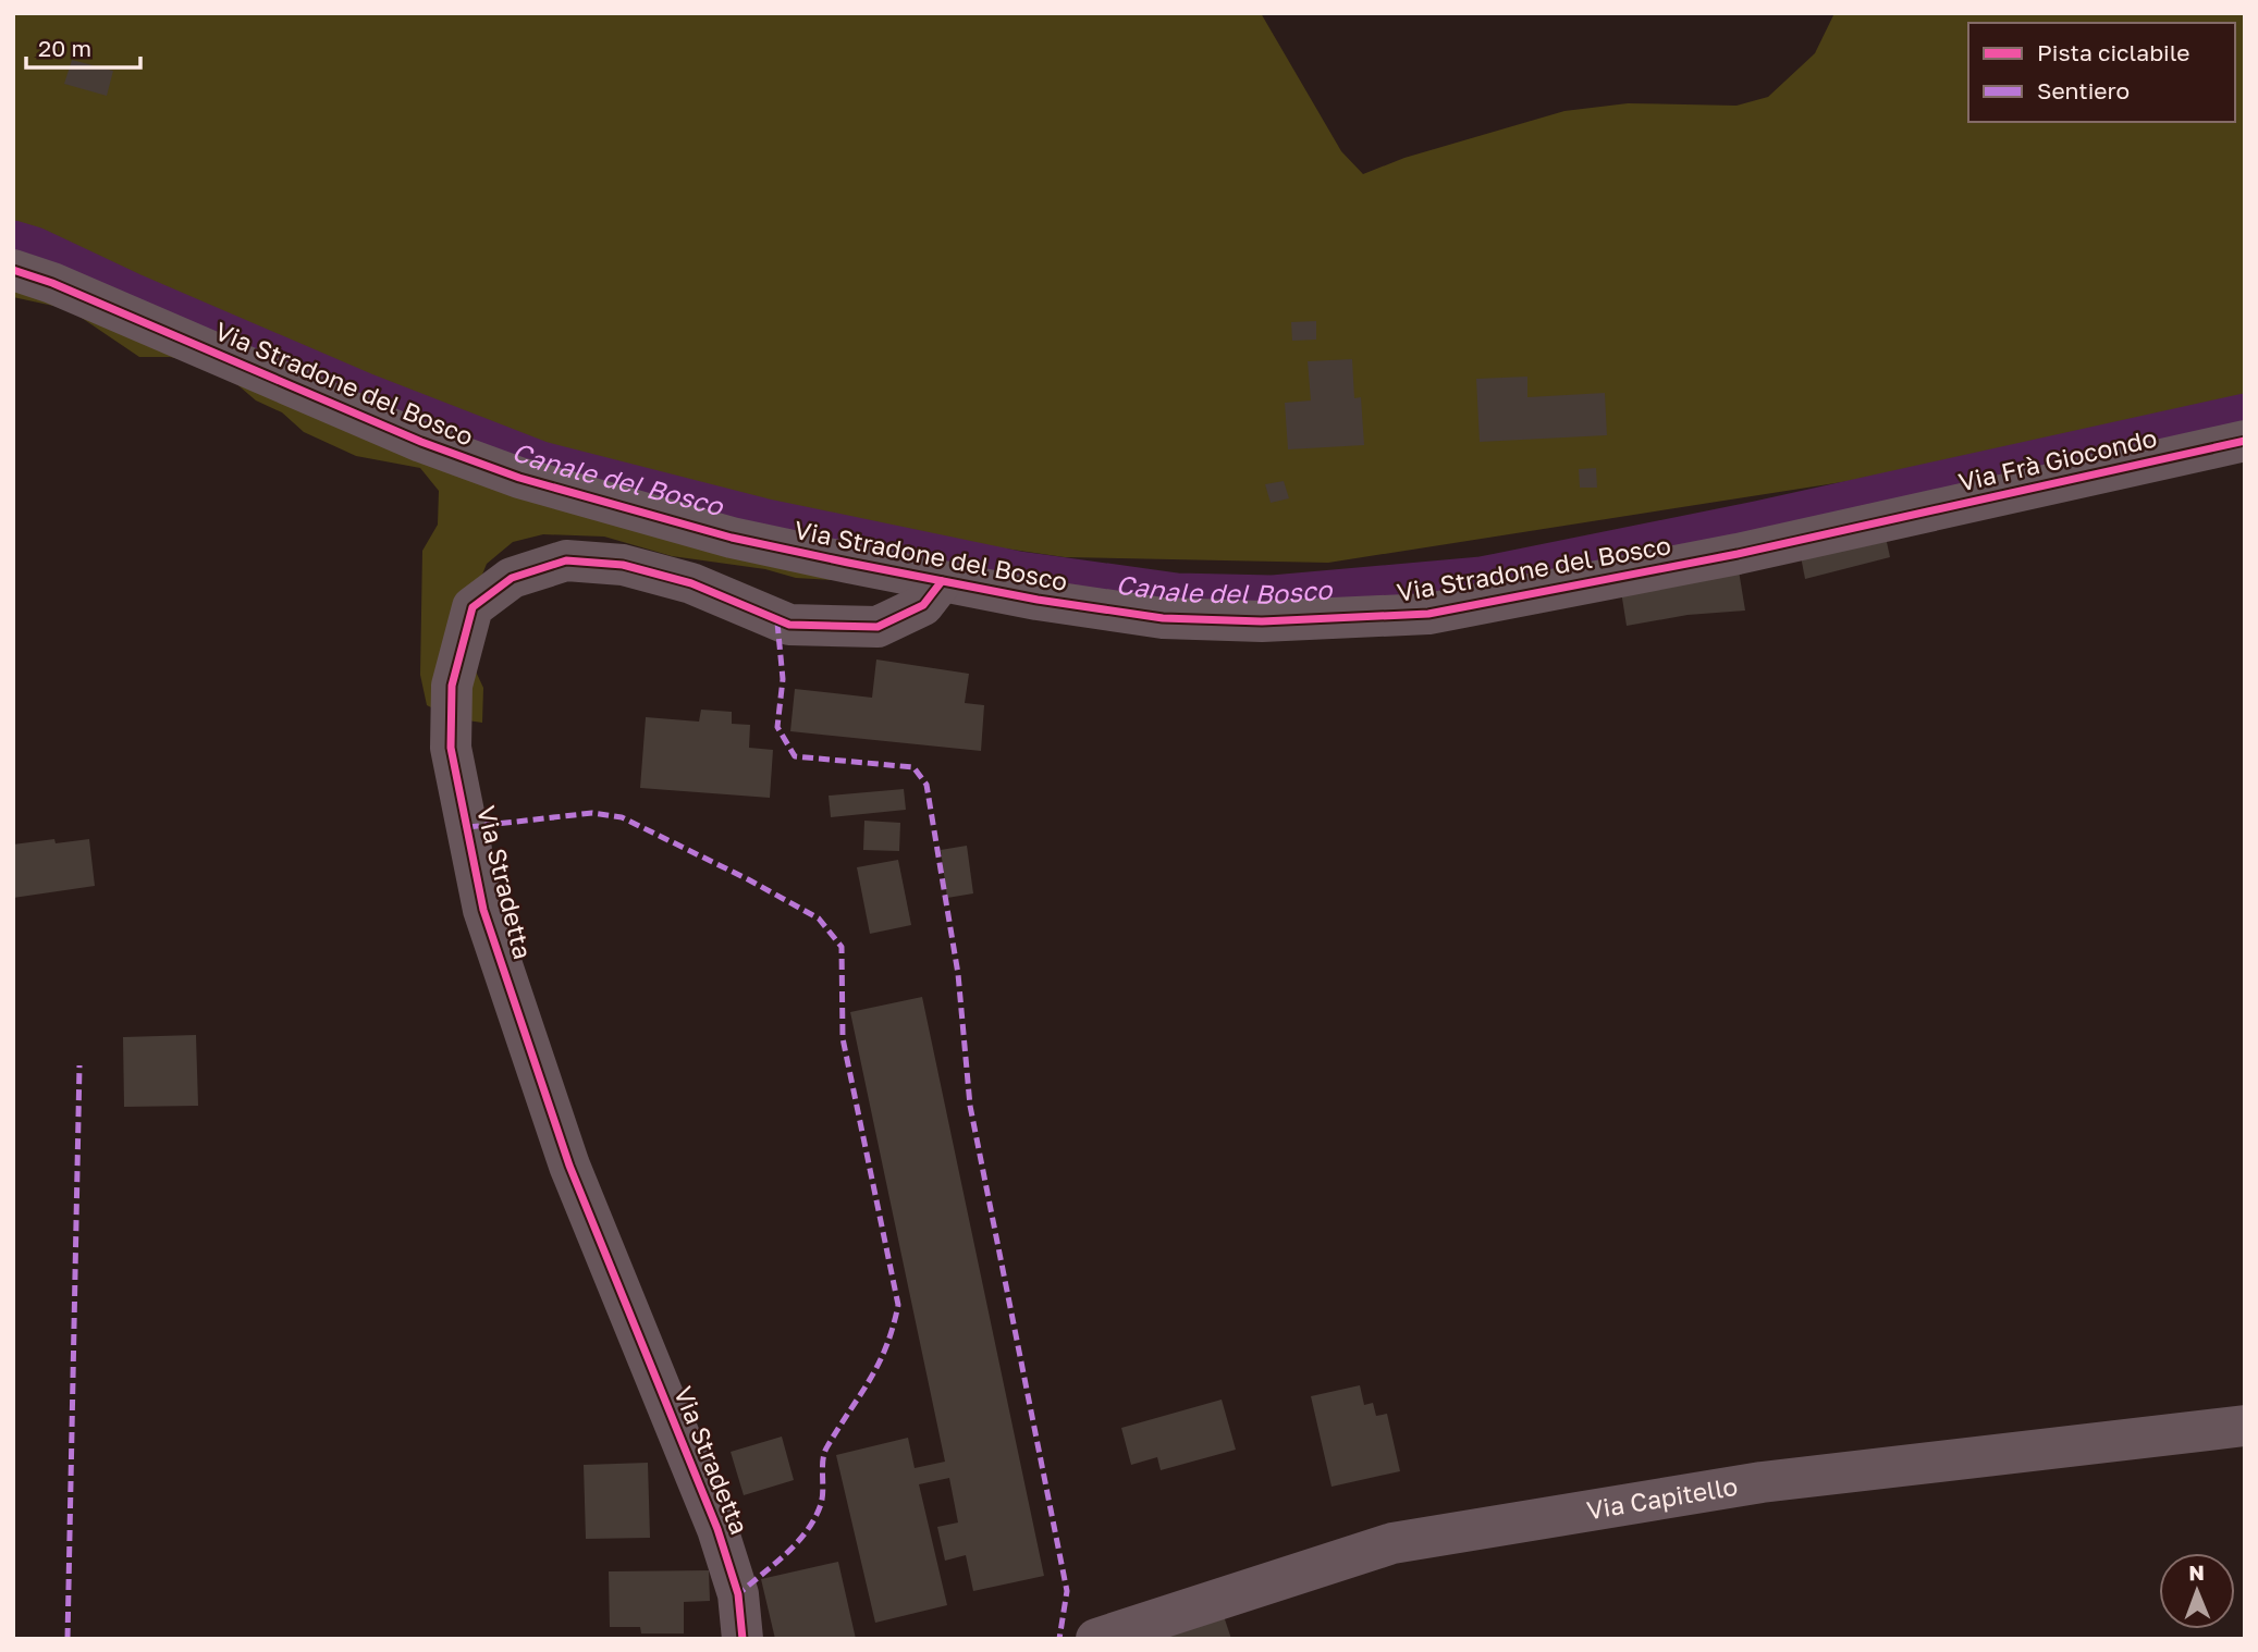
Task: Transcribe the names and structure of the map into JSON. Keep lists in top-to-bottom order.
{
  "streets": {
    "street": [
      "Via Stradone del Bosco",
      "Via Frà Giocondo",
      "Via Stradetta",
      "Via Capitello"
    ]
  },
  "crossings": [
    ["Via Stradone del Bosco", "Via Frà Giocondo"],
    ["Via Stradone del Bosco", "Via Stradetta"]
  ],
  "water": ["Canale del Bosco"],
  "legend": ["Pista ciclabile", "Sentiero"],
  "scale_bar": "20 m",
  "north": "top"
}
